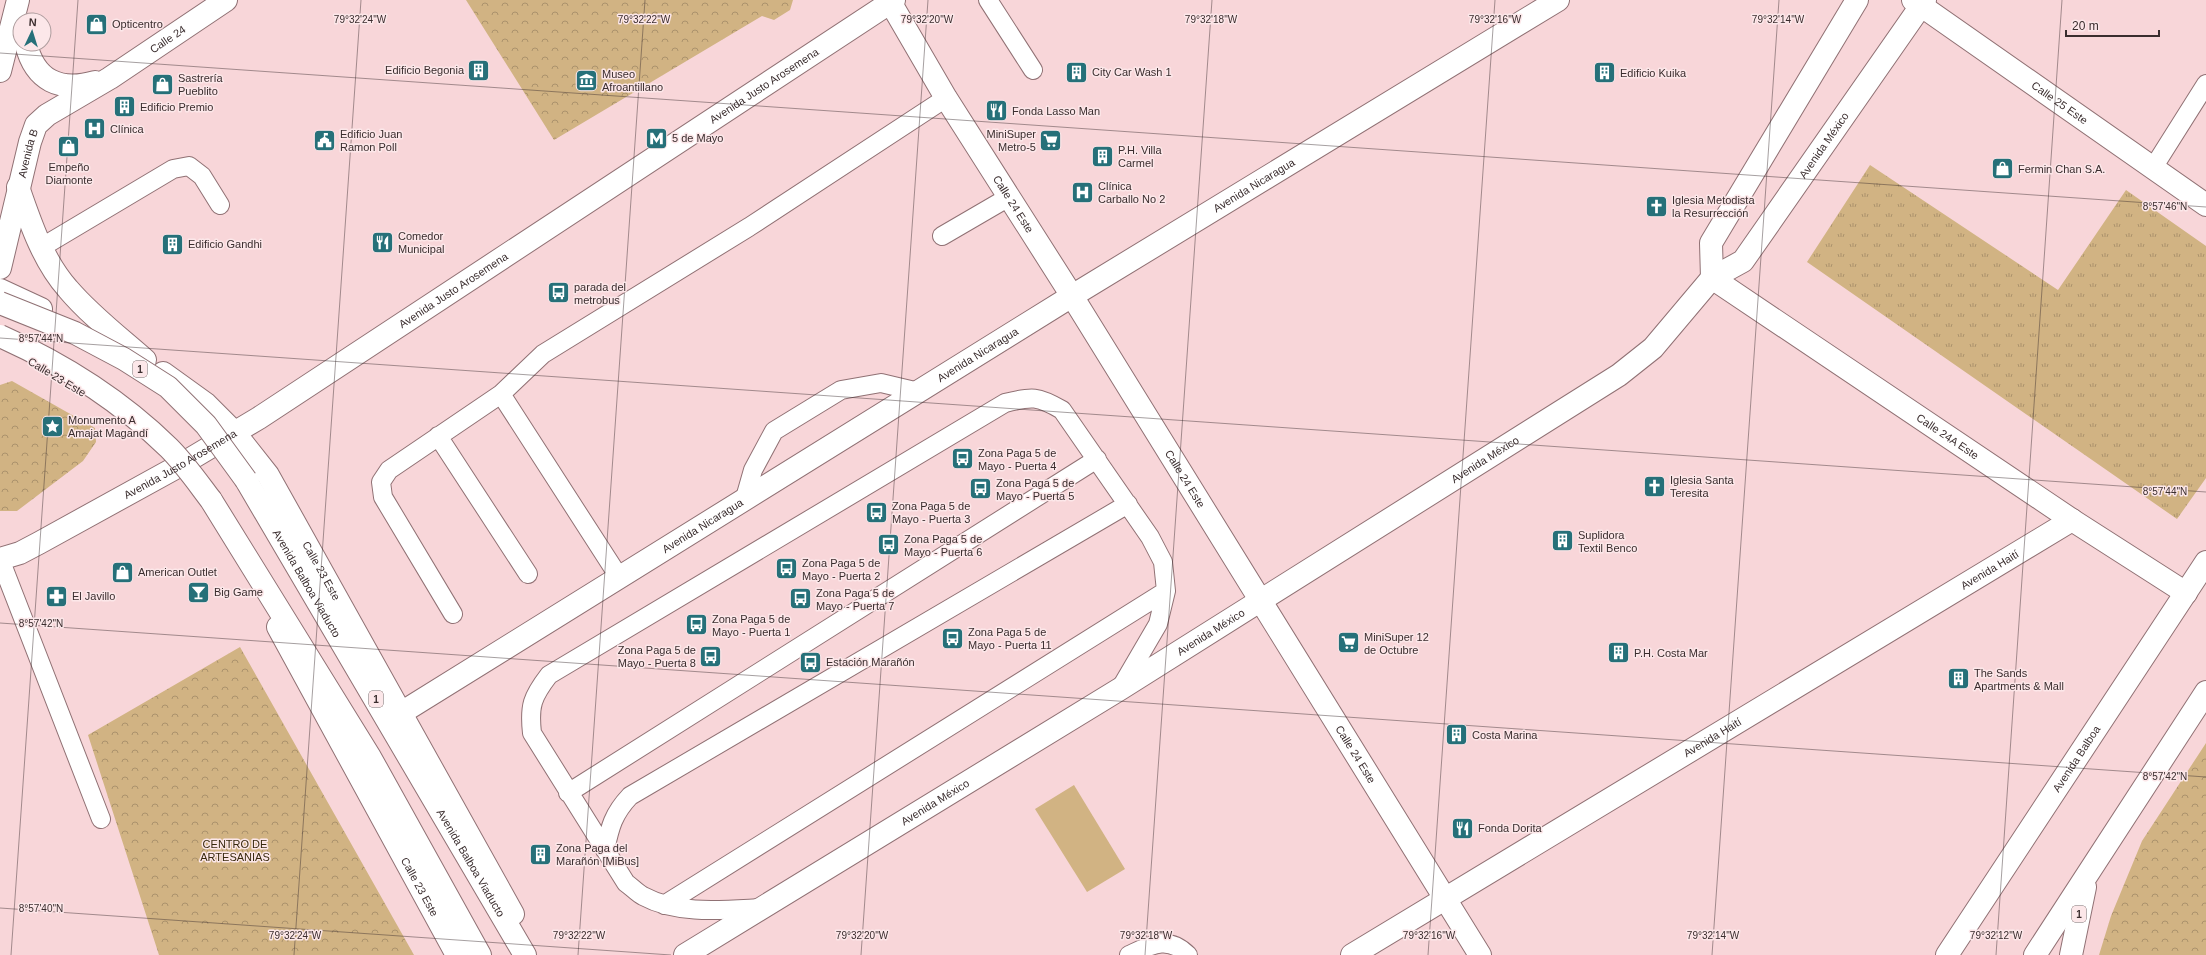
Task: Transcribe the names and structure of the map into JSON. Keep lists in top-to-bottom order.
{
  "streets": {
    "main road": [
      "Calle 24",
      "Avenida Justo Arosemena",
      "Calle 25 Este",
      "Avenida México",
      "Avenida B",
      "Avenida Nicaragua",
      "Calle 24 Este",
      "1",
      "Calle 23 Este",
      "Calle 24A Este",
      "Avenida Haití",
      "Avenida Balboa Viaducto",
      "Avenida Balboa"
    ]
  },
  "crossings": [
    ["Calle 24", "Avenida B"],
    ["Avenida Justo Arosemena", "Calle 24 Este"],
    ["Avenida Justo Arosemena", "Calle 23 Este"],
    ["Calle 25 Este", "Avenida México"],
    ["Avenida México", "Calle 24 Este"],
    ["Avenida México", "Calle 24A Este"],
    ["Avenida Nicaragua", "Calle 24 Este"],
    ["Avenida Nicaragua", "Calle 23 Este"],
    ["Calle 24 Este", "Avenida Haití"],
    ["Calle 24A Este", "Avenida Haití"],
    ["Calle 24A Este", "Avenida Balboa"]
  ],
  "parks": ["CENTRO DE ARTESANIAS"],
  "places": {
    "shop": [
      "Opticentro",
      "Sastrería Pueblito",
      "Empeño Diamonte",
      "Fermin Chan S.A.",
      "American Outlet"
    ],
    "building": [
      "Edificio Begonia",
      "City Car Wash 1",
      "Edificio Kuika",
      "Edificio Premio",
      "P.H. Villa Carmel",
      "Edificio Gandhi",
      "Suplidora Textil Benco",
      "P.H. Costa Mar",
      "The Sands Apartments & Mall",
      "Costa Marina",
      "Zona Paga del Marañón [MiBus]"
    ],
    "museum": ["Museo Afroantillano"],
    "restaurant": ["Fonda Lasso Man", "Comedor Municipal", "Fonda Dorita"],
    "hospital": ["Clínica", "Clínica Carballo No 2"],
    "metro station": ["5 de Mayo"],
    "public building": ["Edificio Juan Ramon Poll"],
    "supermarket": ["MiniSuper Metro-5", "MiniSuper 12 de Octubre"],
    "church": ["Iglesia Metodista la Resurrección", "Iglesia Santa Teresita"],
    "bus stop": [
      "parada del metrobus",
      "Zona Paga 5 de Mayo - Puerta 4",
      "Zona Paga 5 de Mayo - Puerta 5",
      "Zona Paga 5 de Mayo - Puerta 3",
      "Zona Paga 5 de Mayo - Puerta 6",
      "Zona Paga 5 de Mayo - Puerta 2",
      "Zona Paga 5 de Mayo - Puerta 7",
      "Zona Paga 5 de Mayo - Puerta 1",
      "Zona Paga 5 de Mayo - Puerta 11",
      "Zona Paga 5 de Mayo - Puerta 8",
      "Estación Marañón"
    ],
    "place": ["Monumento A Amajat Magandí"],
    "bar": ["Big Game"],
    "pharmacy": ["El Javillo"]
  },
  "scale_bar": "20 m",
  "north": "top",
  "coordinates": [
    "79°32'24\"W",
    "79°32'22\"W",
    "79°32'20\"W",
    "79°32'18\"W",
    "79°32'16\"W",
    "79°32'14\"W",
    "8°57'46\"N",
    "8°57'44\"N",
    "8°57'42\"N",
    "8°57'40\"N",
    "79°32'12\"W"
  ]
}
